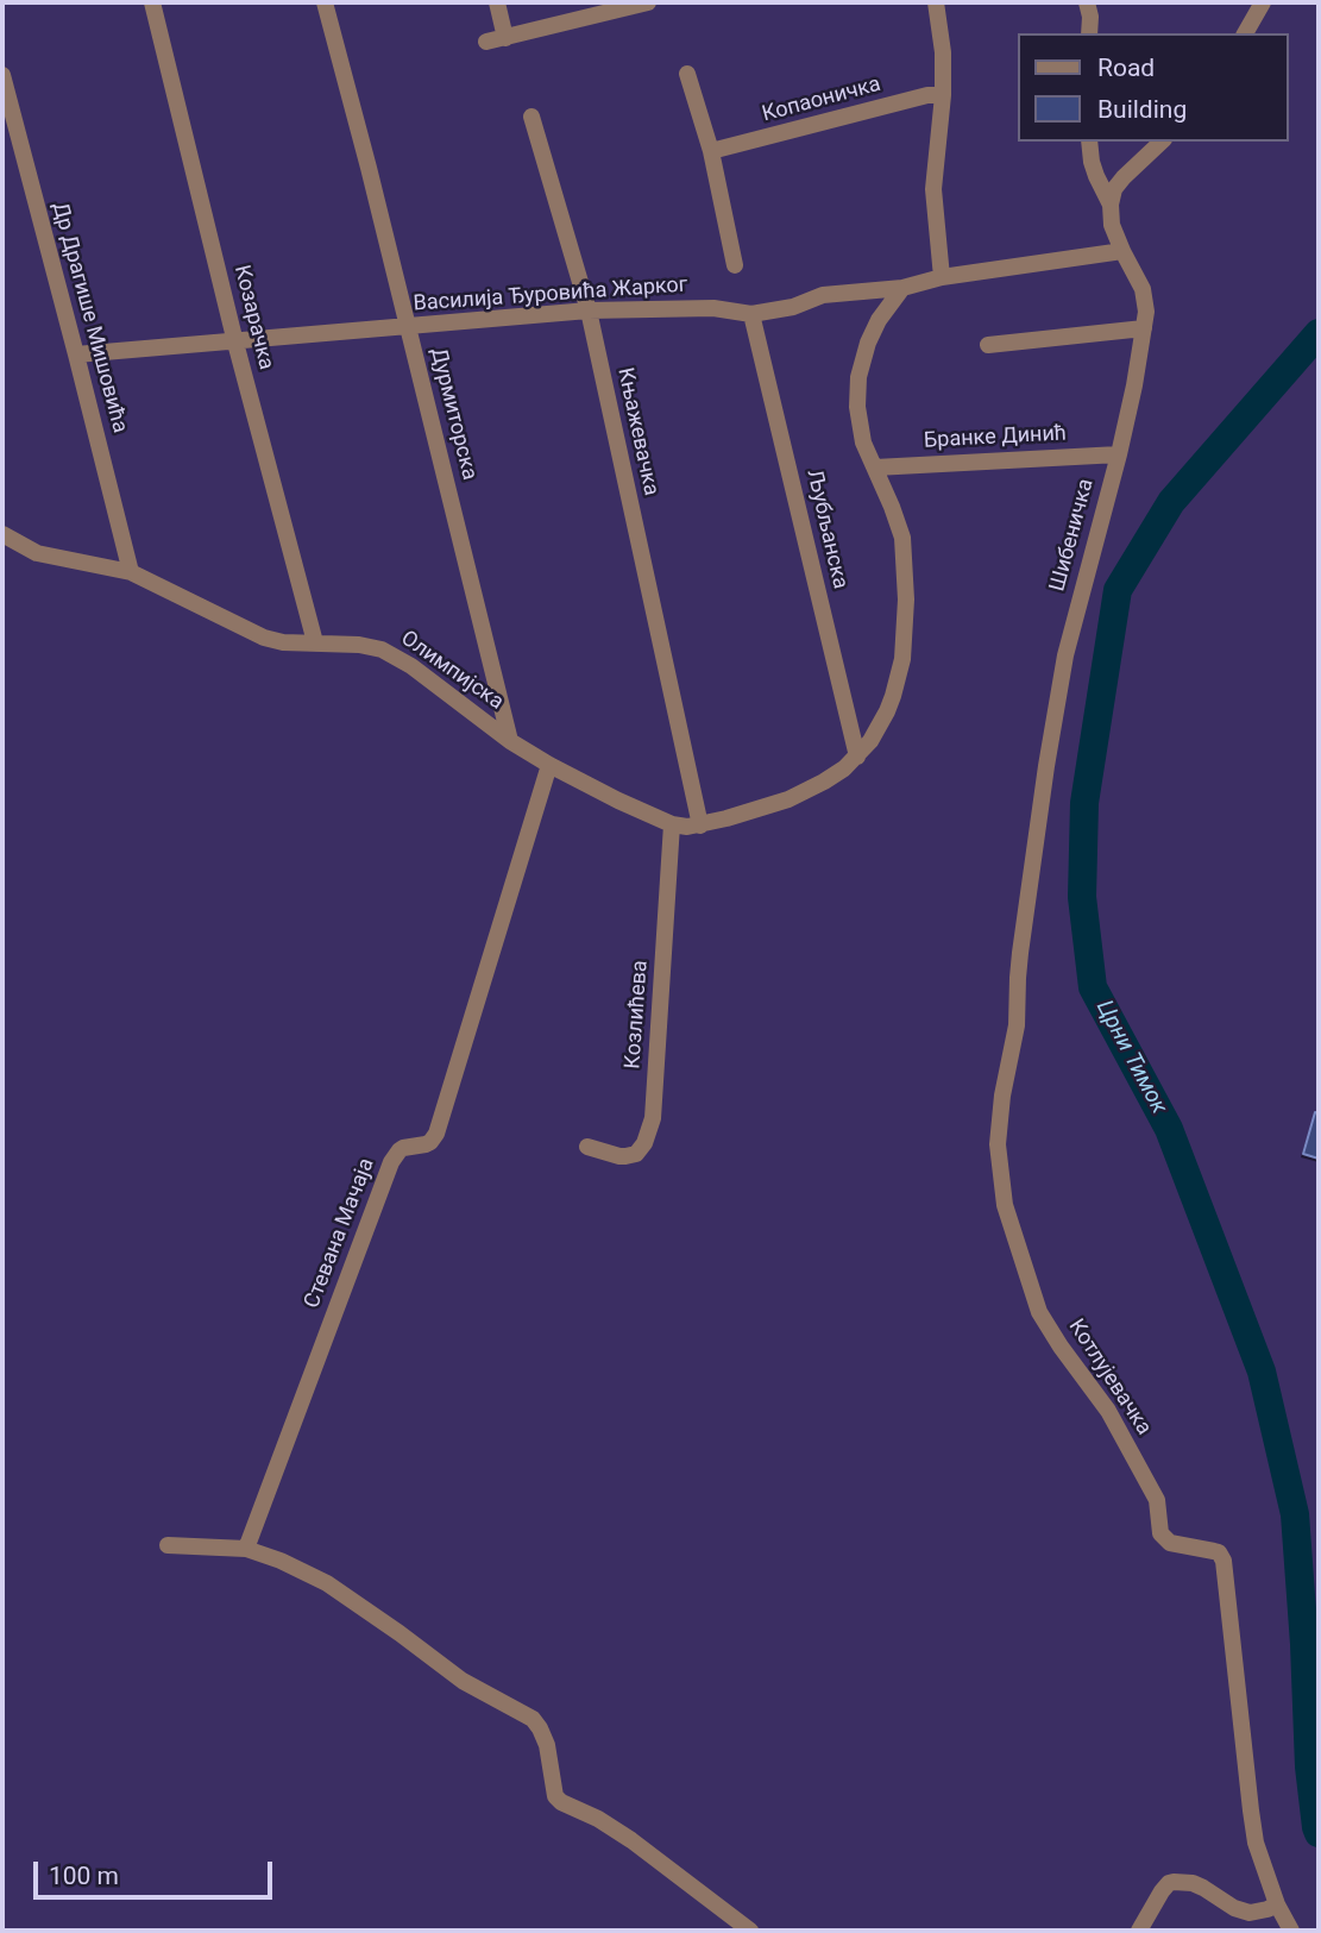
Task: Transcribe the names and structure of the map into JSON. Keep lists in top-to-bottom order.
{
  "streets": {
    "street": [
      "Копаоничка",
      "Василија Ђуровића Жарког",
      "Др Драгише Мишовића",
      "Козарачка",
      "Дурмиторска",
      "Књажевачка",
      "Бранке Динић",
      "Љубљанска",
      "Шибеничка",
      "Олимпијска",
      "Козлићева",
      "Стевана Мачаја",
      "Котлујевачка"
    ]
  },
  "crossings": [
    ["Василија Ђуровића Жарког", "Др Драгише Мишовића"],
    ["Василија Ђуровића Жарког", "Козарачка"],
    ["Василија Ђуровића Жарког", "Дурмиторска"],
    ["Василија Ђуровића Жарког", "Књажевачка"],
    ["Василија Ђуровића Жарког", "Љубљанска"],
    ["Василија Ђуровића Жарког", "Шибеничка"],
    ["Василија Ђуровића Жарког", "Олимпијска"],
    ["Др Драгише Мишовића", "Олимпијска"],
    ["Козарачка", "Олимпијска"],
    ["Дурмиторска", "Олимпијска"],
    ["Књажевачка", "Олимпијска"],
    ["Бранке Динић", "Шибеничка"],
    ["Бранке Динић", "Олимпијска"],
    ["Љубљанска", "Олимпијска"],
    ["Шибеничка", "Котлујевачка"],
    ["Олимпијска", "Козлићева"],
    ["Олимпијска", "Стевана Мачаја"]
  ],
  "water": ["Црни Тимок"],
  "legend": ["Road", "Building"],
  "scale_bar": "100 m"
}
